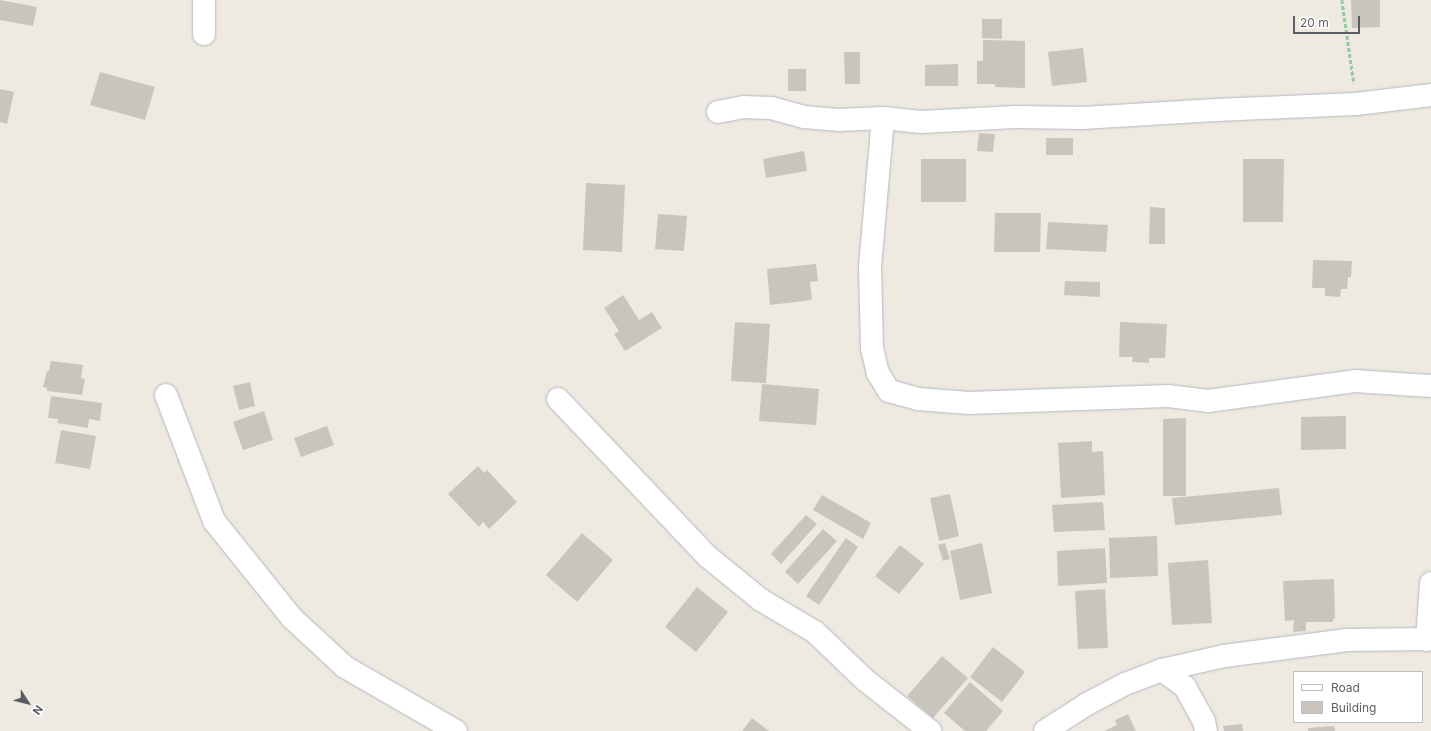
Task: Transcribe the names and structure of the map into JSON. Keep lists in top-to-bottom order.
{
  "legend": ["Road", "Building"],
  "scale_bar": "20 m",
  "north": "bottom right"
}
